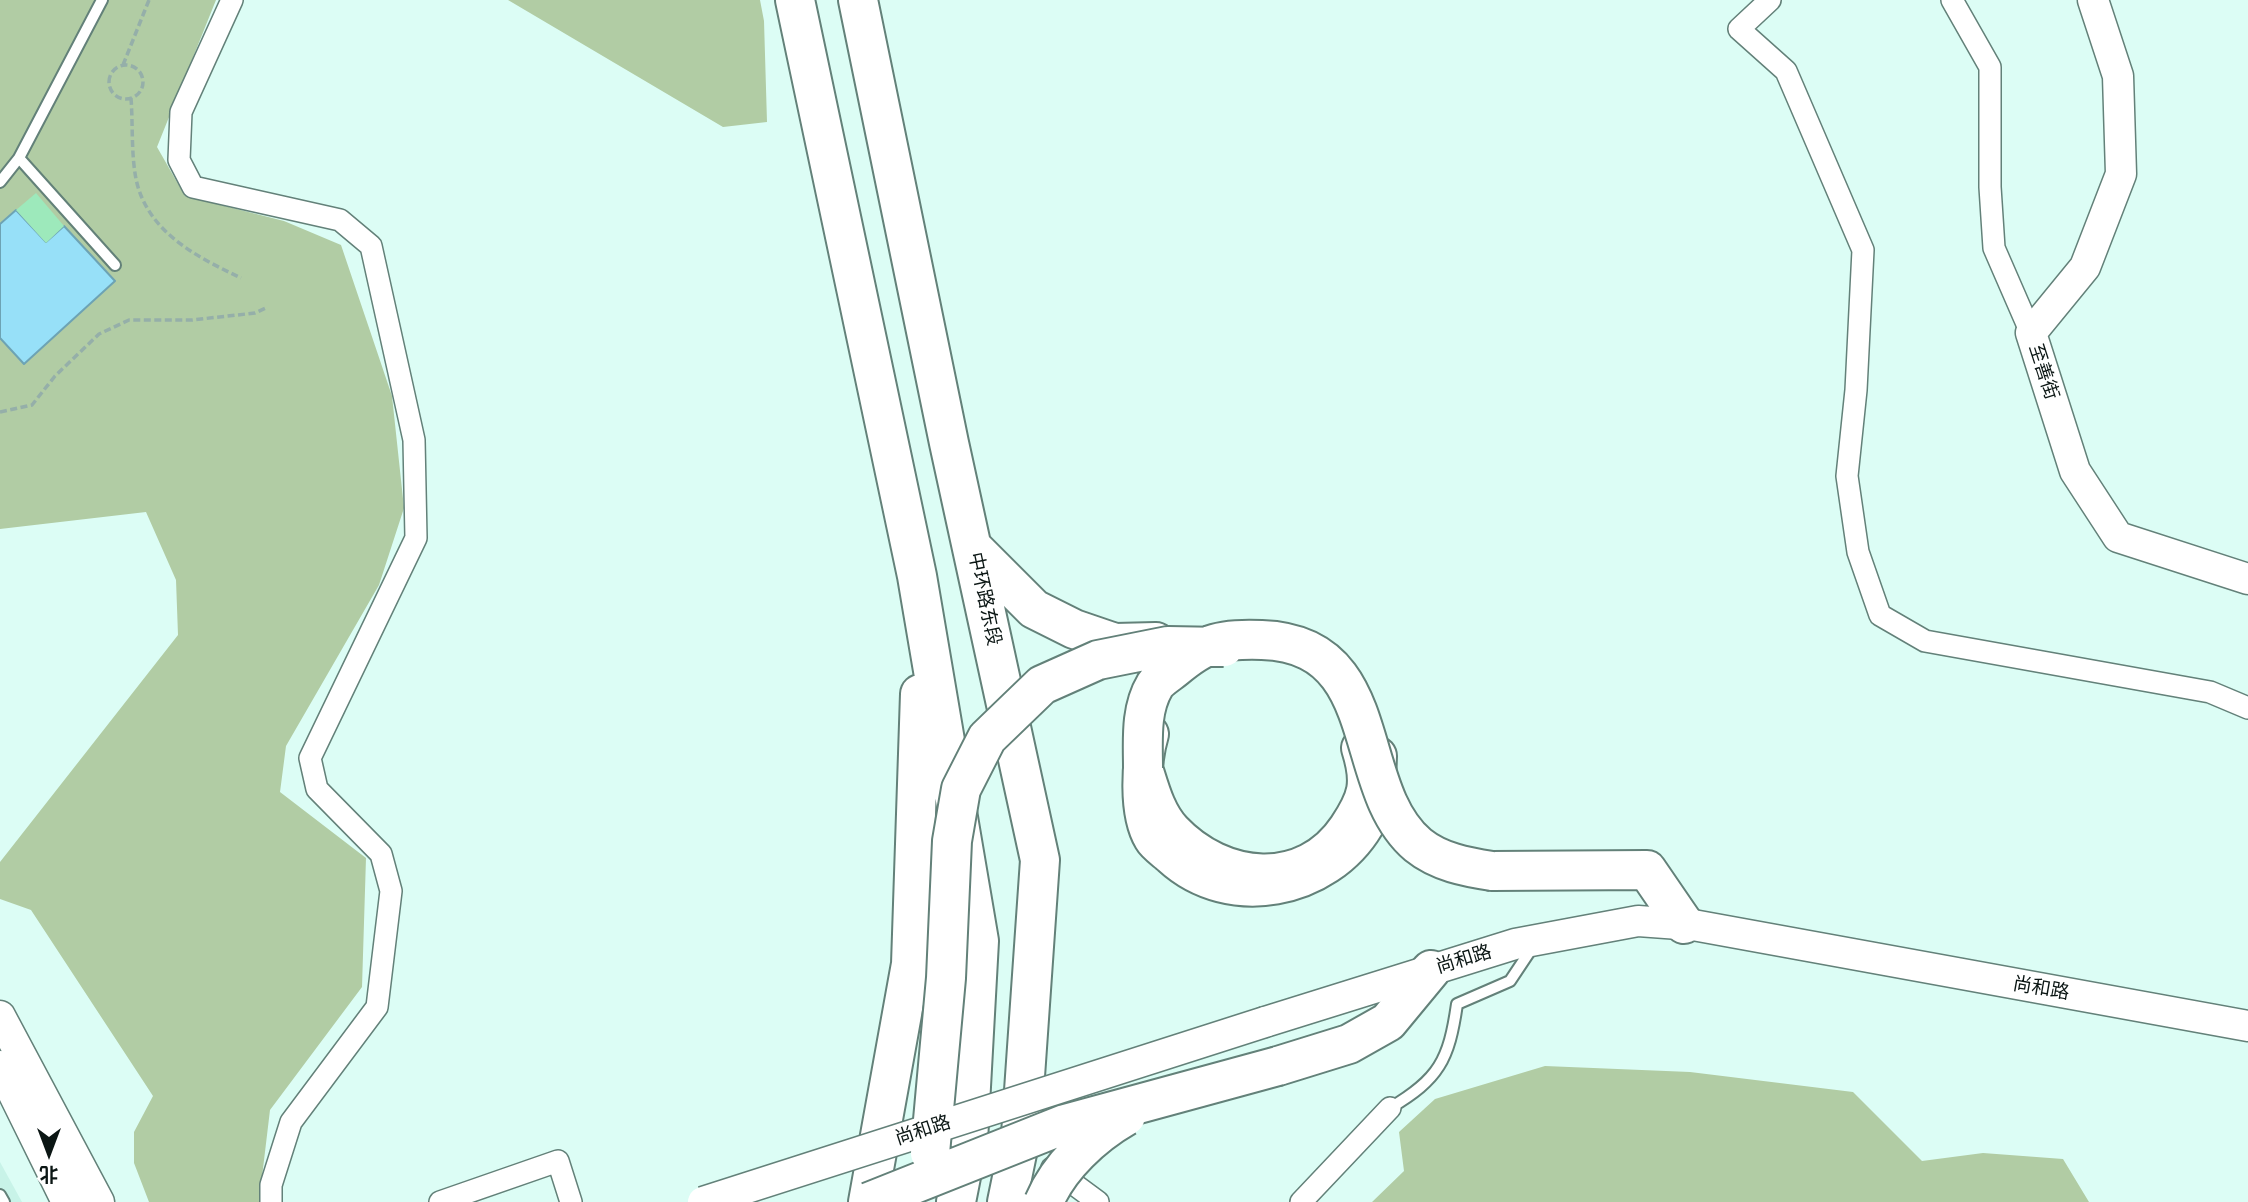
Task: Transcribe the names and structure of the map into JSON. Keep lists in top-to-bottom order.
{
  "streets": {
    "highway": ["中环路东段"],
    "street": ["至善街", "尚和路"]
  },
  "north": "bottom"
}
